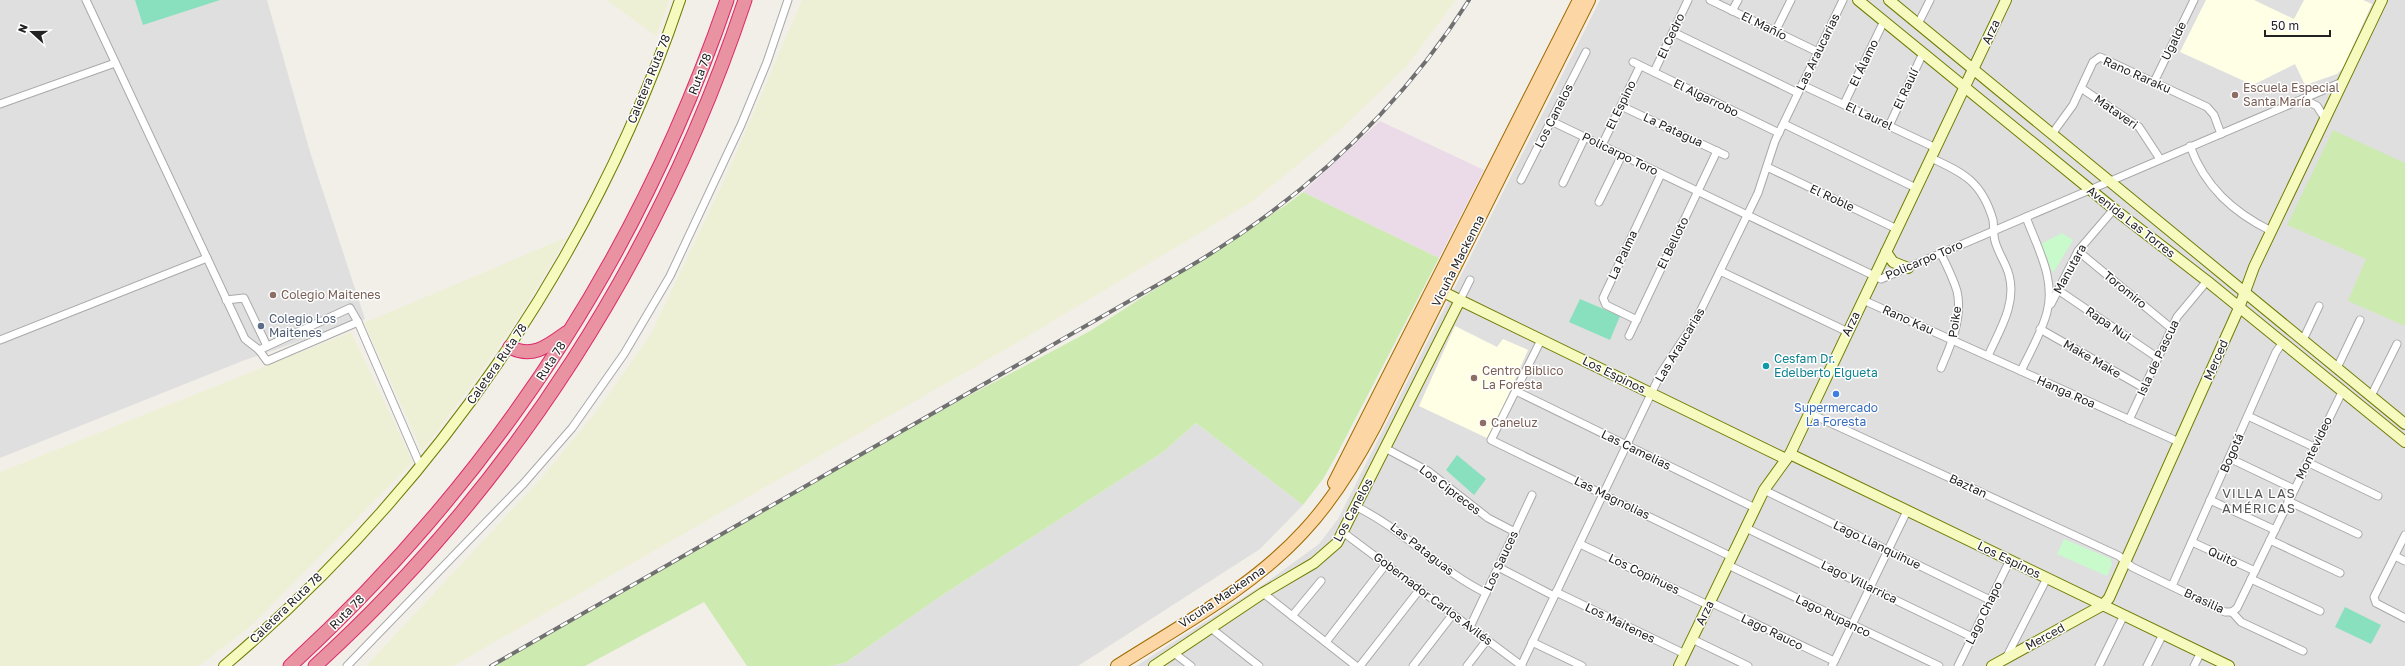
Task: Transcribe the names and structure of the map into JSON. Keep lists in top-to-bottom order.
{
  "streets": {
    "highway": ["Ruta 78"],
    "main road": ["Vicuña Mackenna"],
    "street": [
      "El Mañío",
      "Arza",
      "El Cedro",
      "Ugalde",
      "Las Araucarias",
      "El Álamo",
      "Rano Raraku",
      "Caletera Ruta 78",
      "El Raulí",
      "El Algarrobo",
      "El Espino",
      "Mataveri",
      "Los Canelos",
      "El Laurel",
      "La Patagua",
      "Policarpo Toro",
      "El Roble",
      "Avenida Las Torres",
      "El Belloto",
      "La Palma",
      "Manutara",
      "Toromiro",
      "Rano Kau",
      "Poike",
      "Rapa Nui",
      "Isla de Pascua",
      "Make Make",
      "Merced",
      "Los Espinos",
      "Hanga Roa",
      "Montevideo",
      "Las Camelias",
      "Bogotá",
      "Baztan",
      "Los Cipreces",
      "Las Magnolias",
      "Lago Llanquihue",
      "Las Pataguas",
      "Quito",
      "Los Sauces",
      "Los Copihues",
      "Lago Villarrica",
      "Gobernador Carlos Avilés",
      "Brasilia",
      "Lago Chapo",
      "Lago Rupanco",
      "Los Maitenes",
      "Lago Rauco"
    ]
  },
  "crossings": [
    ["El Mañío", "Las Araucarias"],
    ["Arza", "El Laurel"],
    ["Arza", "Policarpo Toro"],
    ["Arza", "El Roble"],
    ["Arza", "Avenida Las Torres"],
    ["Arza", "Rano Kau"],
    ["Arza", "Los Espinos"],
    ["Arza", "Las Camelias"],
    ["Arza", "Baztan"],
    ["Arza", "Las Magnolias"],
    ["Arza", "Lago Llanquihue"],
    ["Arza", "Los Copihues"],
    ["Arza", "Lago Villarrica"],
    ["Arza", "Lago Rupanco"],
    ["Arza", "Los Maitenes"],
    ["Arza", "Lago Rauco"],
    ["El Cedro", "El Algarrobo"],
    ["Ugalde", "Rano Raraku"],
    ["Las Araucarias", "El Algarrobo"],
    ["Las Araucarias", "El Laurel"],
    ["Las Araucarias", "Policarpo Toro"],
    ["Las Araucarias", "El Roble"],
    ["Las Araucarias", "Los Espinos"],
    ["Las Araucarias", "Las Camelias"],
    ["Las Araucarias", "Las Magnolias"],
    ["Las Araucarias", "Los Copihues"],
    ["Las Araucarias", "Gobernador Carlos Avilés"],
    ["Las Araucarias", "Los Maitenes"],
    ["El Álamo", "El Laurel"],
    ["El Álamo", "Avenida Las Torres"],
    ["Rano Raraku", "Mataveri"],
    ["Rano Raraku", "Policarpo Toro"],
    ["Rano Raraku", "Avenida Las Torres"],
    ["El Raulí", "El Laurel"],
    ["El Raulí", "Avenida Las Torres"],
    ["El Algarrobo", "El Espino"],
    ["El Espino", "La Patagua"],
    ["El Espino", "Policarpo Toro"],
    ["Mataveri", "Policarpo Toro"],
    ["Los Canelos", "Policarpo Toro"],
    ["Los Canelos", "Los Espinos"],
    ["Los Canelos", "Los Cipreces"],
    ["Los Canelos", "Las Pataguas"],
    ["Los Canelos", "Gobernador Carlos Avilés"],
    ["La Patagua", "El Belloto"],
    ["Policarpo Toro", "Avenida Las Torres"],
    ["Policarpo Toro", "El Belloto"],
    ["Policarpo Toro", "La Palma"],
    ["Policarpo Toro", "Manutara"],
    ["Policarpo Toro", "Poike"],
    ["Policarpo Toro", "Merced"],
    ["Avenida Las Torres", "Manutara"],
    ["Avenida Las Torres", "Isla de Pascua"],
    ["Avenida Las Torres", "Merced"],
    ["Avenida Las Torres", "Montevideo"],
    ["Avenida Las Torres", "Bogotá"],
    ["El Belloto", "La Palma"],
    ["Vicuña Mackenna", "Los Espinos"],
    ["Manutara", "Toromiro"],
    ["Manutara", "Rapa Nui"],
    ["Manutara", "Make Make"],
    ["Manutara", "Hanga Roa"],
    ["Toromiro", "Isla de Pascua"],
    ["Rano Kau", "Poike"],
    ["Rano Kau", "Hanga Roa"],
    ["Poike", "Hanga Roa"],
    ["Rapa Nui", "Isla de Pascua"],
    ["Isla de Pascua", "Make Make"],
    ["Isla de Pascua", "Hanga Roa"],
    ["Merced", "Los Espinos"],
    ["Merced", "Hanga Roa"],
    ["Merced", "Baztan"],
    ["Merced", "Brasilia"],
    ["Los Espinos", "Lago Chapo"],
    ["Montevideo", "Quito"],
    ["Montevideo", "Brasilia"],
    ["Las Camelias", "Las Magnolias"],
    ["Bogotá", "Quito"],
    ["Bogotá", "Brasilia"],
    ["Baztan", "Brasilia"],
    ["Los Cipreces", "Los Sauces"],
    ["Las Magnolias", "Lago Rupanco"],
    ["Lago Llanquihue", "Lago Chapo"],
    ["Las Pataguas", "Los Sauces"],
    ["Los Sauces", "Gobernador Carlos Avilés"],
    ["Los Copihues", "Lago Rauco"],
    ["Lago Villarrica", "Lago Chapo"]
  ],
  "districts": ["VILLA LAS AMÉRICAS"],
  "places": [
    "Escuela Especial Santa María",
    "Colegio Maitenes",
    "Colegio Los Maitenes",
    "Cesfam Dr. Edelberto Elgueta",
    "Centro Biblico La Foresta",
    "Supermercado La Foresta",
    "Caneluz"
  ],
  "scale_bar": "50 m",
  "north": "left"
}
